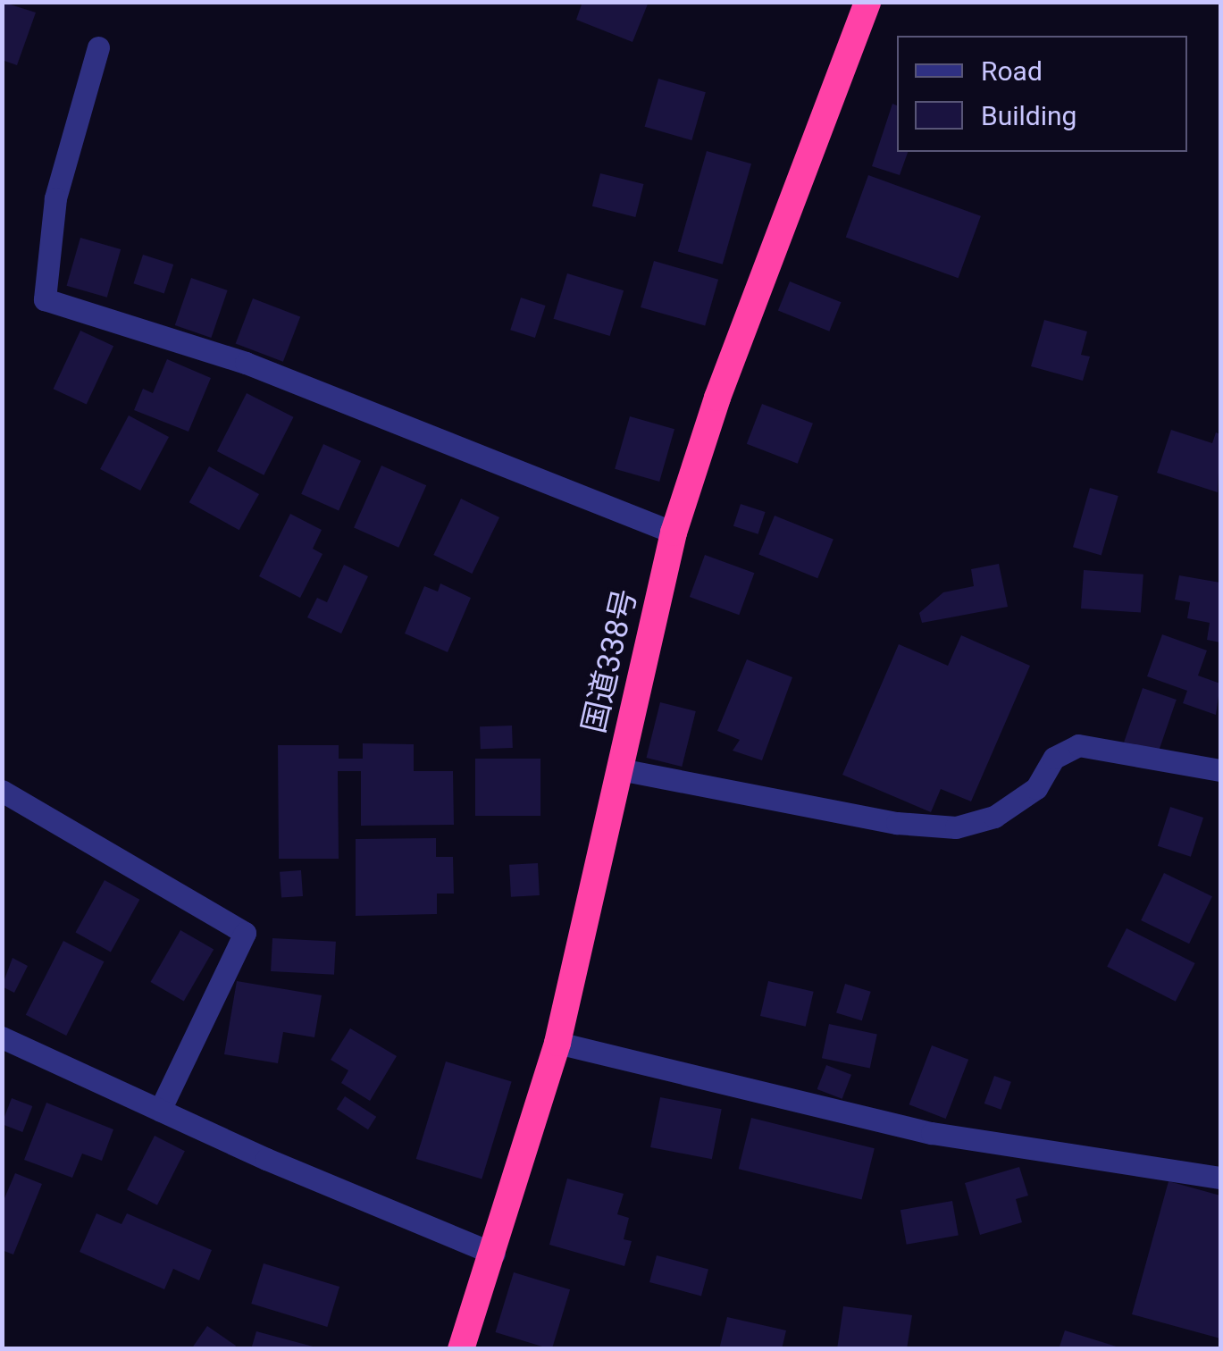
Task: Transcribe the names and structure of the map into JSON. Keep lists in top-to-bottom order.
{
  "streets": {
    "highway": ["国道338号"]
  },
  "legend": ["Road", "Building"]
}
